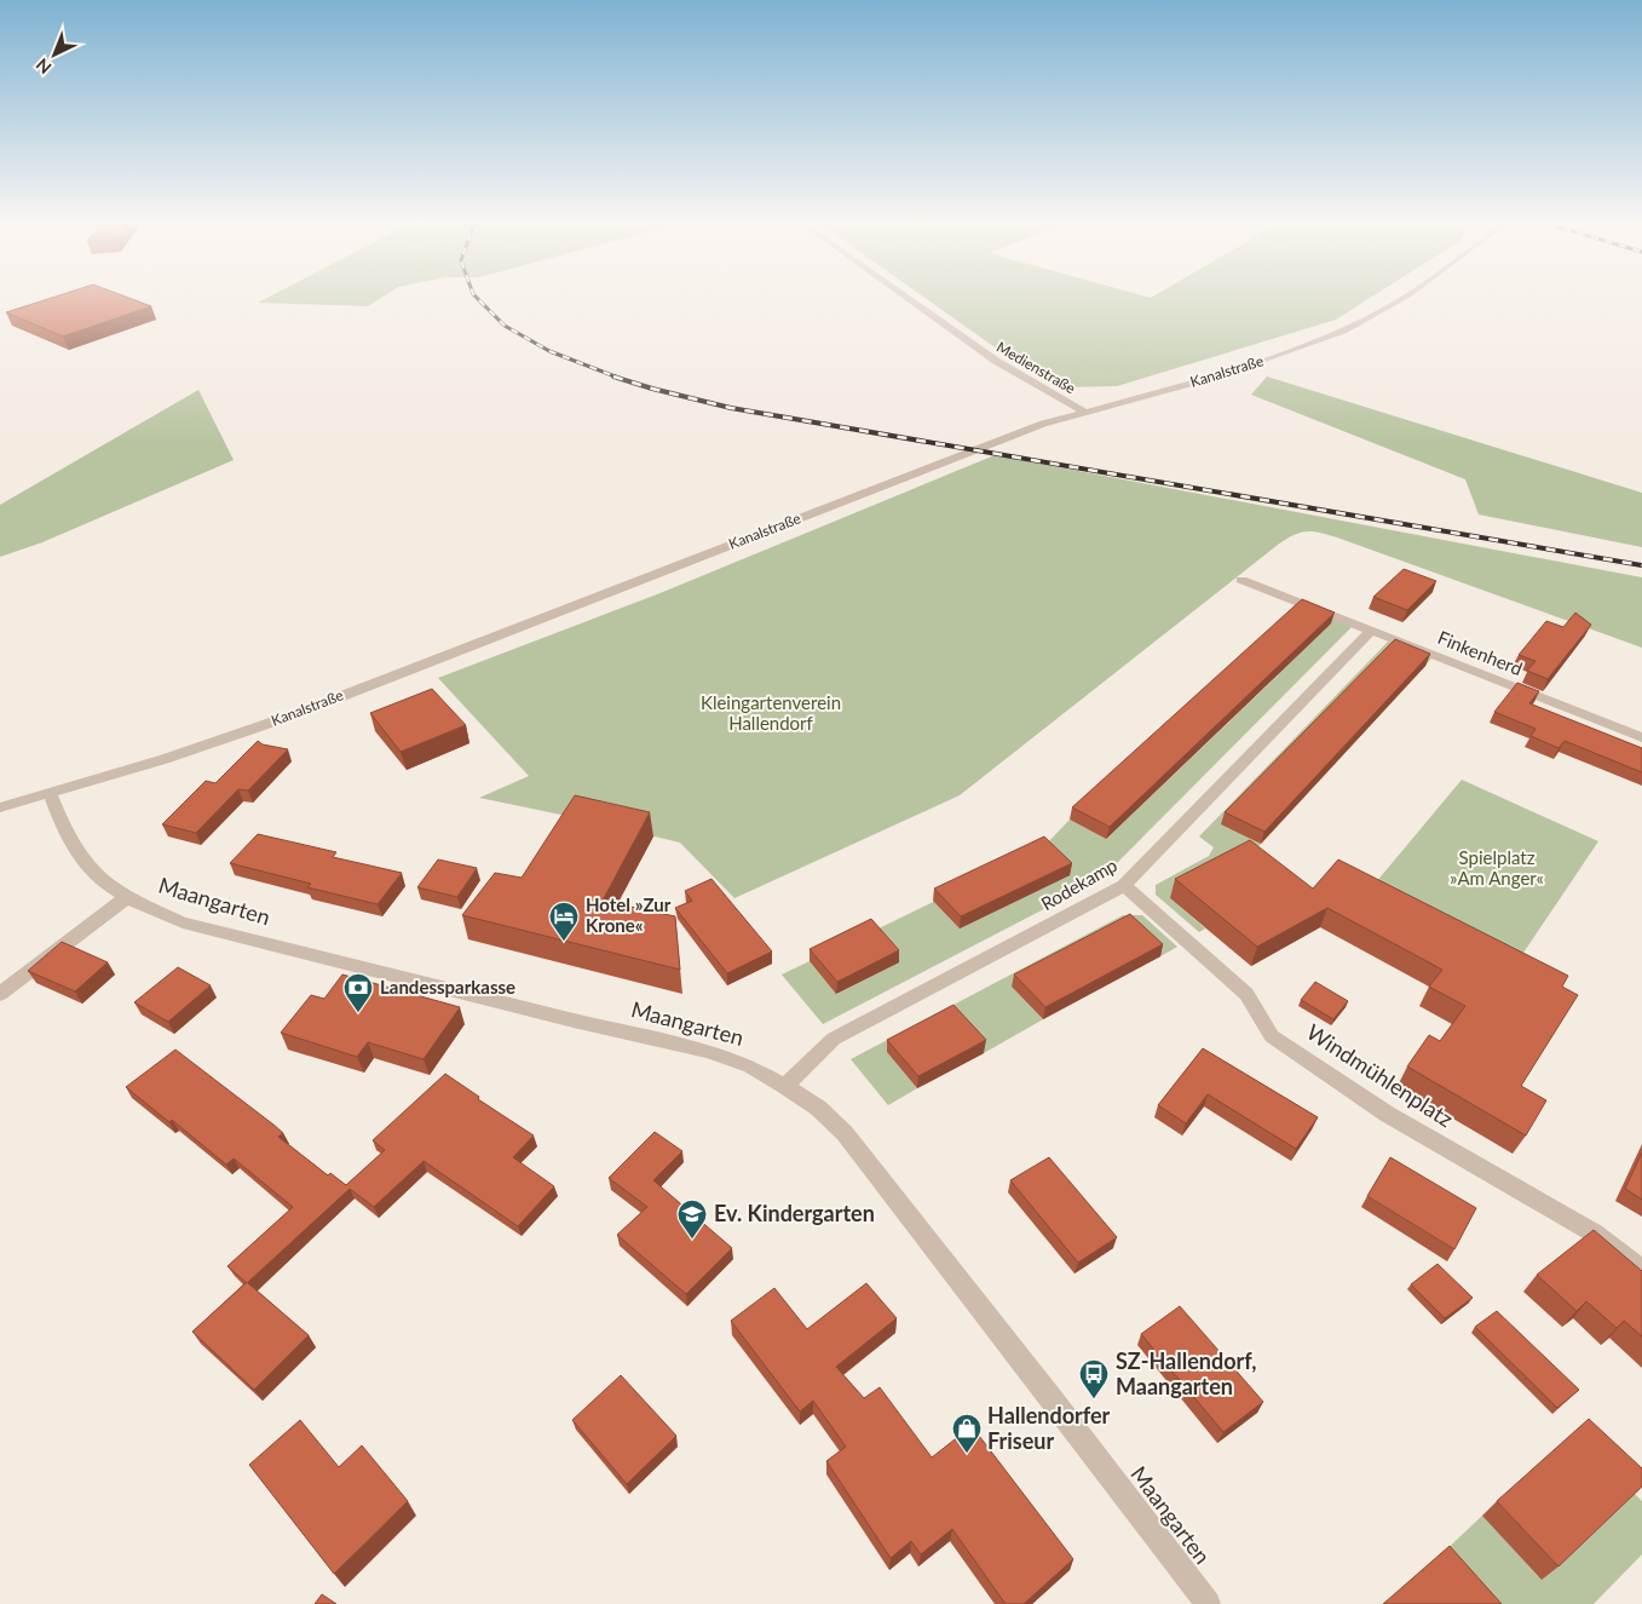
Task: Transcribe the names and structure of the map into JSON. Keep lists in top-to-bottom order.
{
  "streets": {
    "street": [
      "Medienstraße",
      "Kanalstraße",
      "Finkenherd",
      "Rodekamp",
      "Maangarten",
      "Windmühlenplatz"
    ]
  },
  "crossings": [
    ["Medienstraße", "Kanalstraße"],
    ["Kanalstraße", "Maangarten"],
    ["Finkenherd", "Rodekamp"],
    ["Rodekamp", "Maangarten"],
    ["Rodekamp", "Windmühlenplatz"]
  ],
  "parks": ["Kleingartenverein Hallendorf", "Spielplatz »Am Anger«"],
  "places": {
    "hotel": ["Hotel »Zur Krone«"],
    "bank": ["Landessparkasse"],
    "school or university": ["Ev. Kindergarten"],
    "bus stop": ["SZ-Hallendorf, Maangarten"],
    "shop": ["Hallendorfer Friseur"]
  },
  "north": "bottom left"
}
